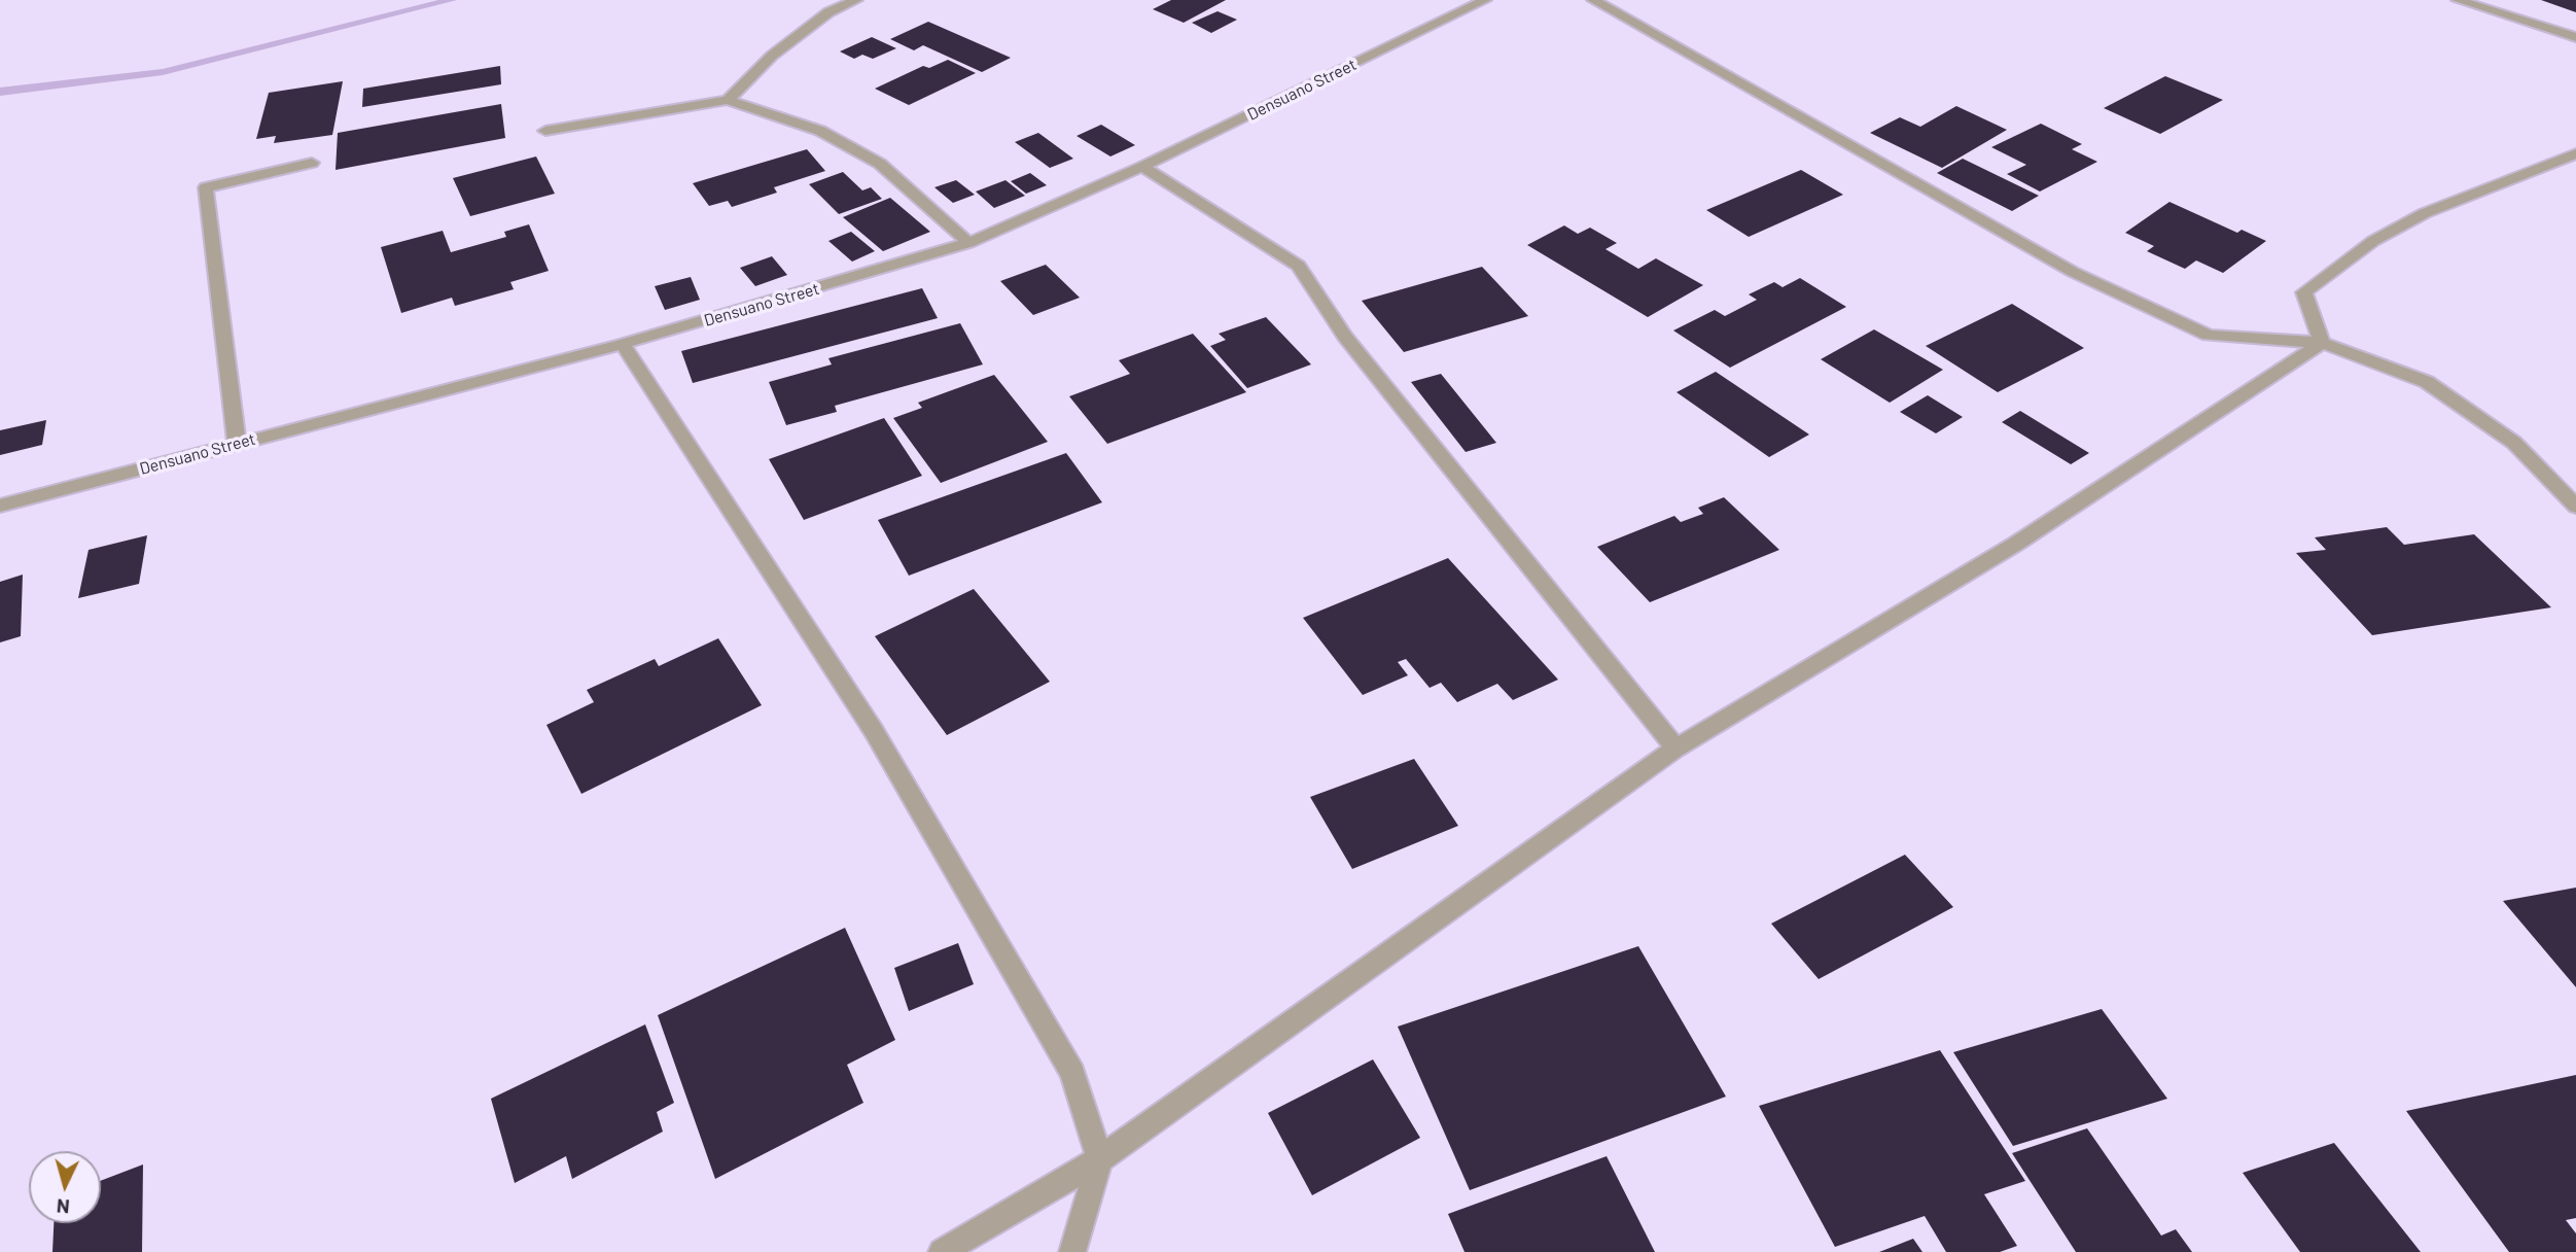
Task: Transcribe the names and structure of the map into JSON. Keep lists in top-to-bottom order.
{
  "streets": {
    "street": ["Densuano Street"]
  },
  "north": "bottom"
}
